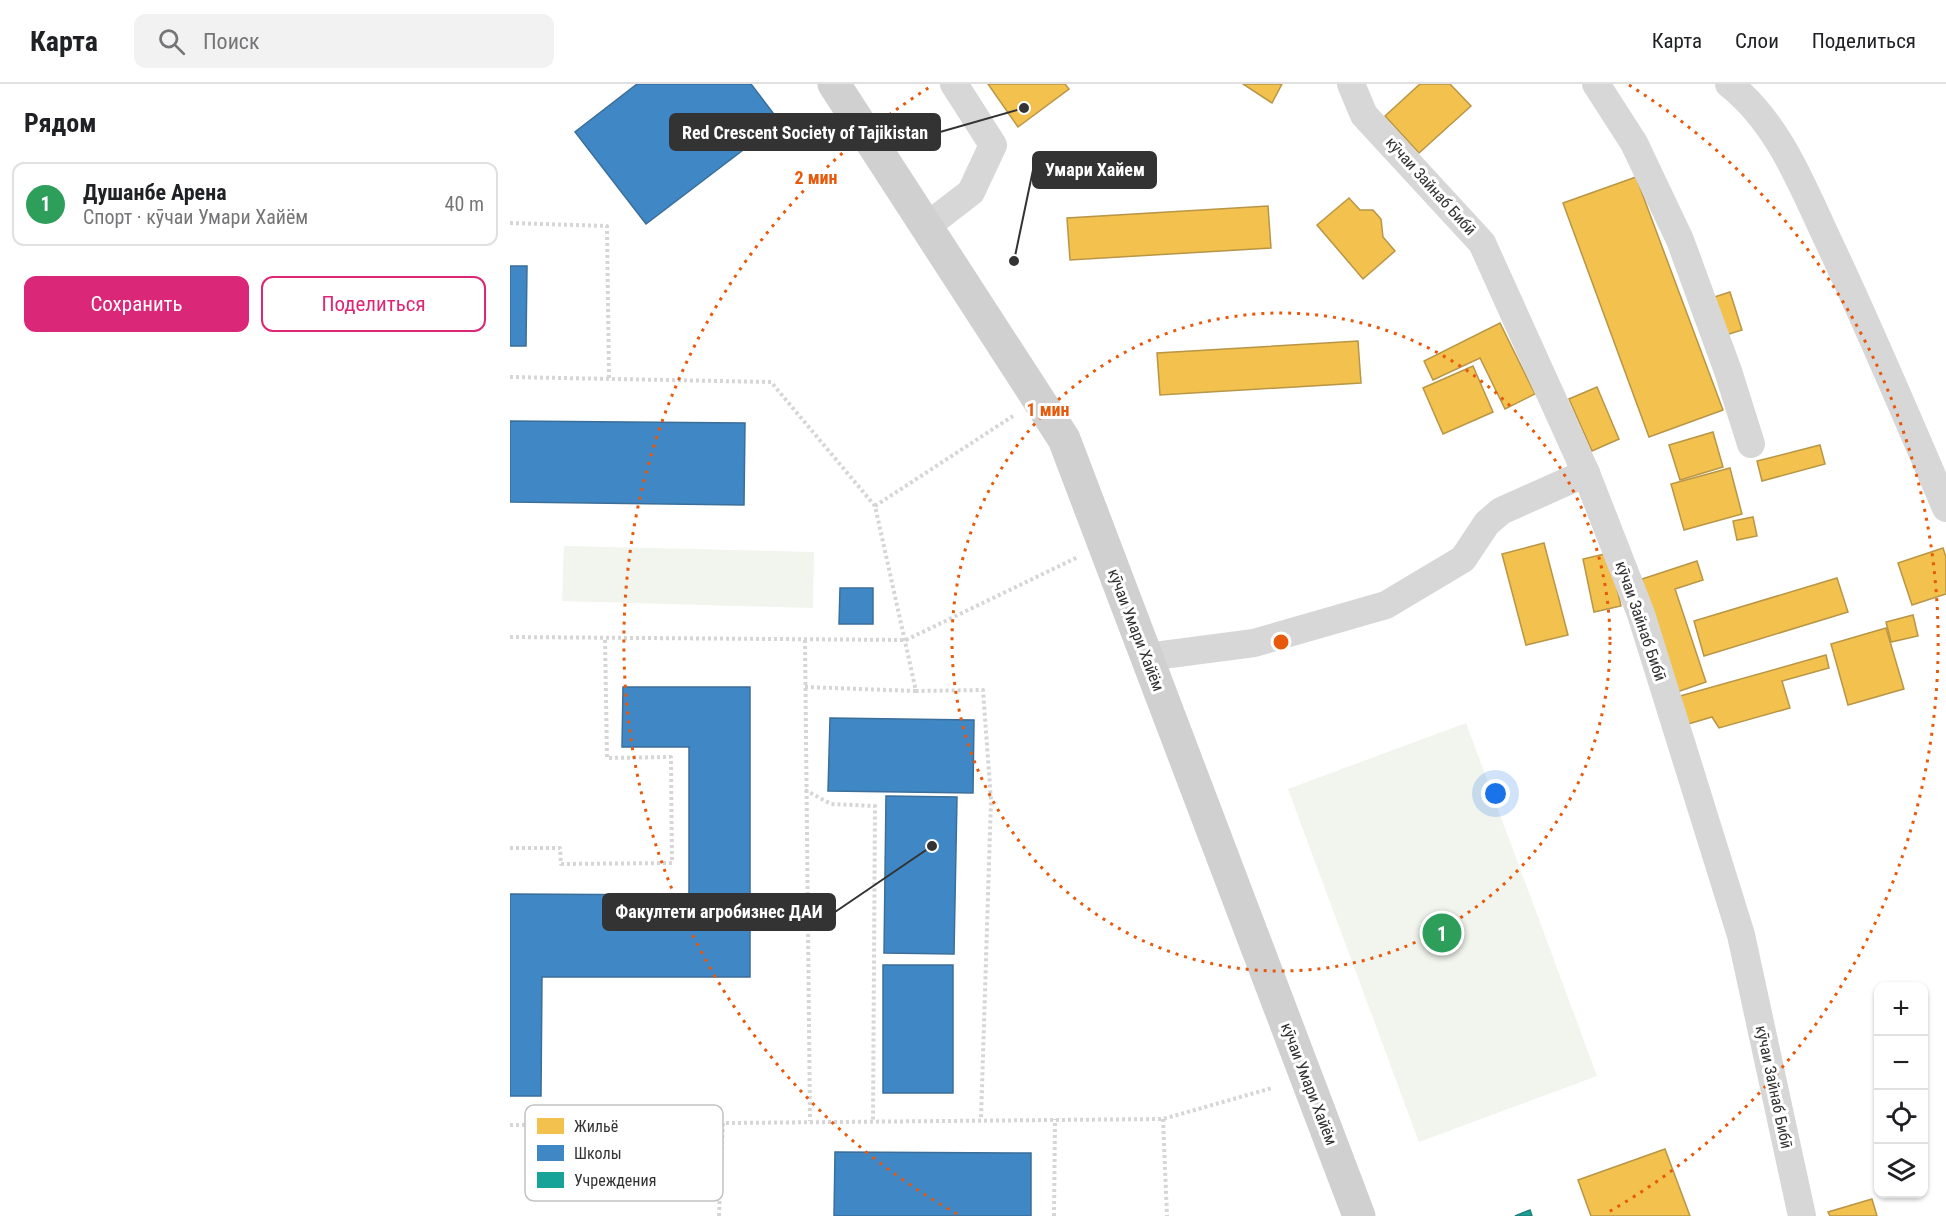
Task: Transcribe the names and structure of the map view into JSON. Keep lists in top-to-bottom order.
{
  "streets": {
    "street": ["кӯчаи Зайнаб Бибӣ", "кӯчаи Умари Хайём"]
  },
  "places": ["Red Crescent Society of Tajikistan", "Умари Хайем", "Факултети агробизнес ДАИ"],
  "legend": ["Жильё", "Школы", "Учреждения"],
  "page": {
    "header": "Карта",
    "search": "Поиск",
    "nav": ["Карта", "Слои", "Поделиться"],
    "heading": "Рядом",
    "list": [
      {
        "mark": "1",
        "name": "Душанбе Арена",
        "note": "Спорт · кӯчаи Умари Хайём",
        "value": "40 m"
      }
    ],
    "buttons": ["Сохранить", "Поделиться"],
    "pins": "1",
    "map_buttons": ["+", "−"]
  },
  "rings": ["2 мин", "1 мин"]
}
